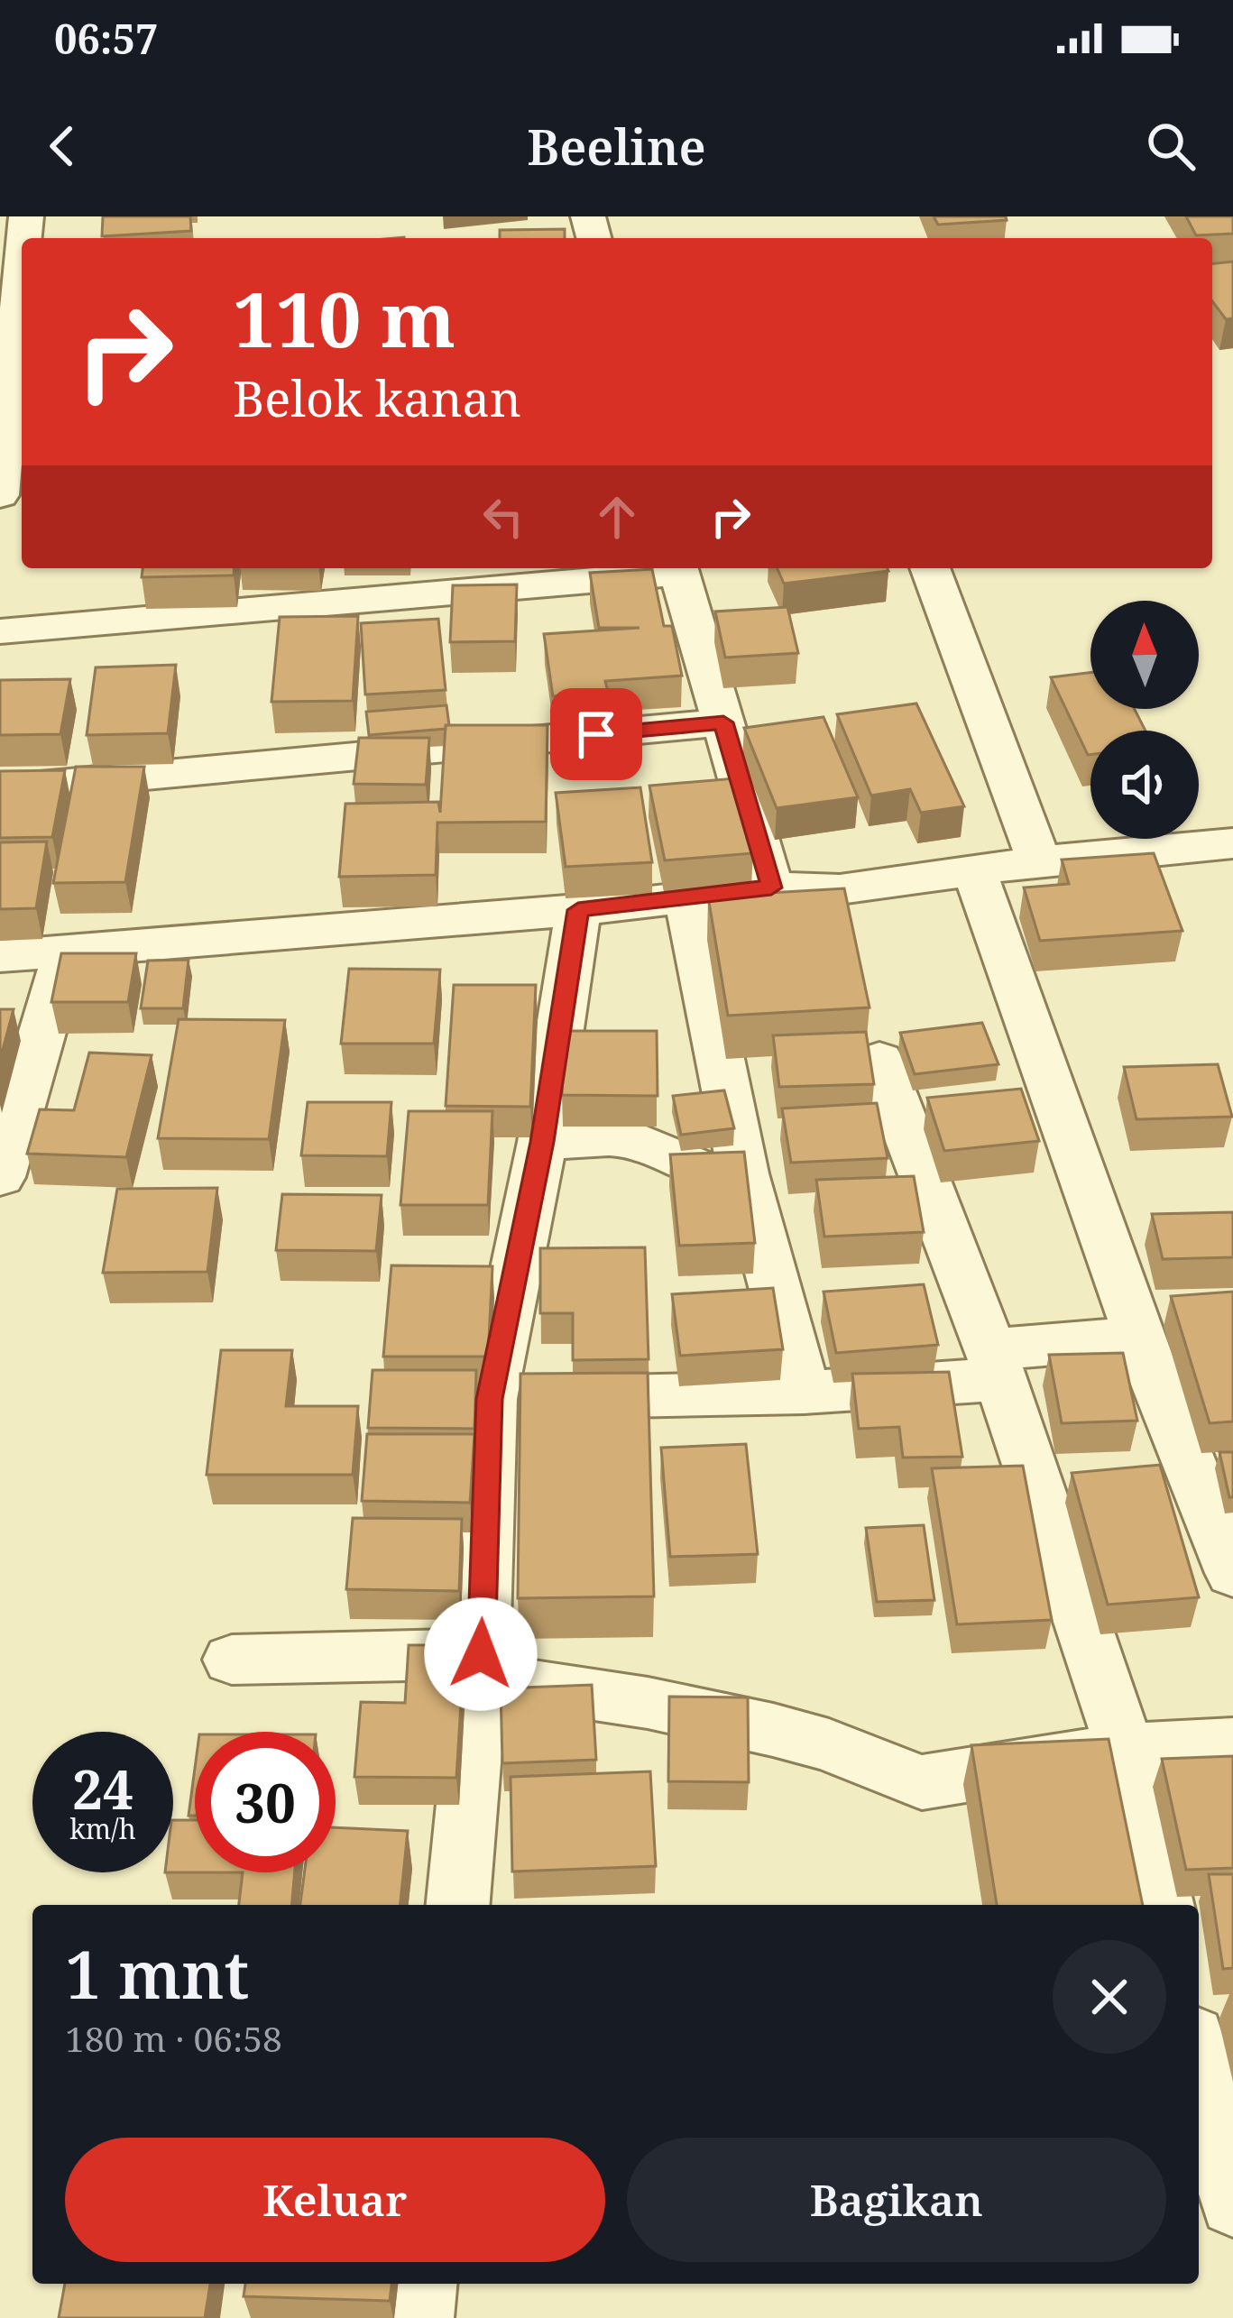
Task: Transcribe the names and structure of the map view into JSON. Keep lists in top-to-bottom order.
{
  "north": "top",
  "page": {
    "status": "06:57",
    "header": "Beeline",
    "turn": ["110 m", "Belok kanan"],
    "speed": "24 km/h",
    "limit": "30",
    "heading": ["1 mnt", "180 m · 06:58"],
    "buttons": ["Keluar", "Bagikan"]
  }
}
